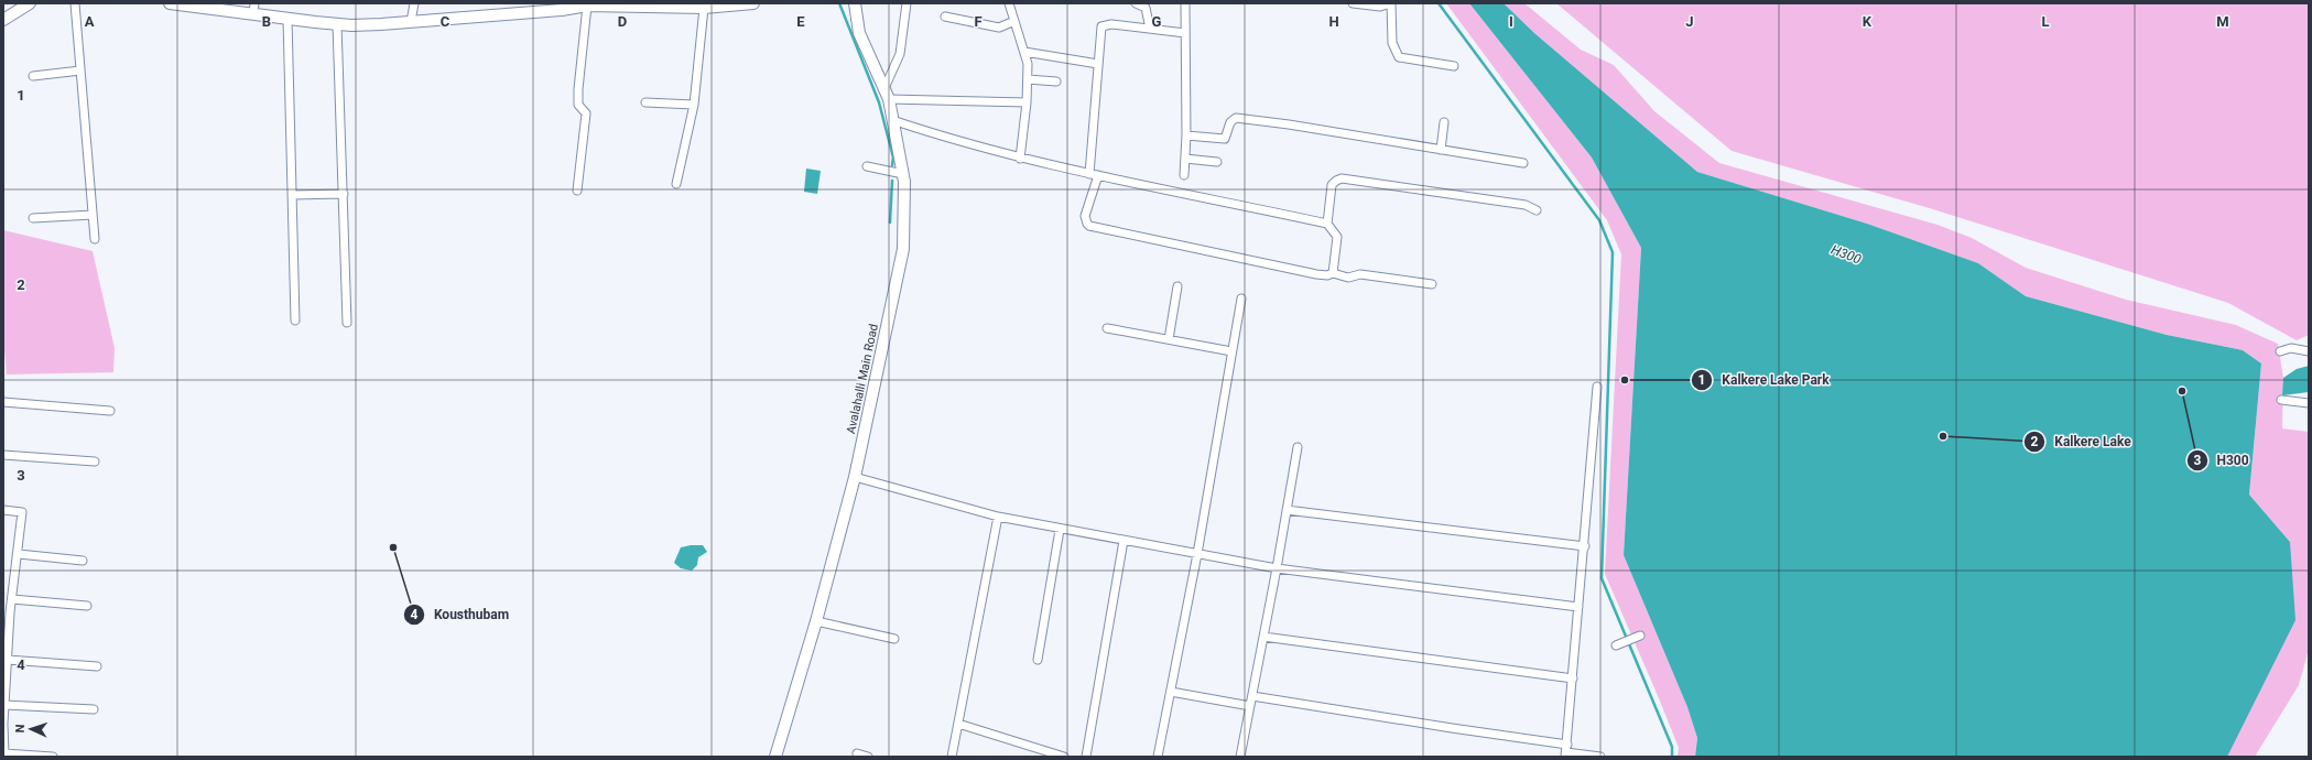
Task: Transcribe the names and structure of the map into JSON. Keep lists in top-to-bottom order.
{
  "streets": {
    "main road": ["Avalahalli Main Road"]
  },
  "water": ["H300"],
  "places": [
    "Kalkere Lake Park",
    "H300",
    "Kalkere Lake",
    "Kousthubam"
  ],
  "north": "left",
  "grid": {
    "columns": [
      "A",
      "B",
      "C",
      "D",
      "E",
      "F",
      "G",
      "H",
      "I",
      "J",
      "K",
      "L",
      "M"
    ],
    "rows": [
      "1",
      "2",
      "3",
      "4"
    ]
  }
}
